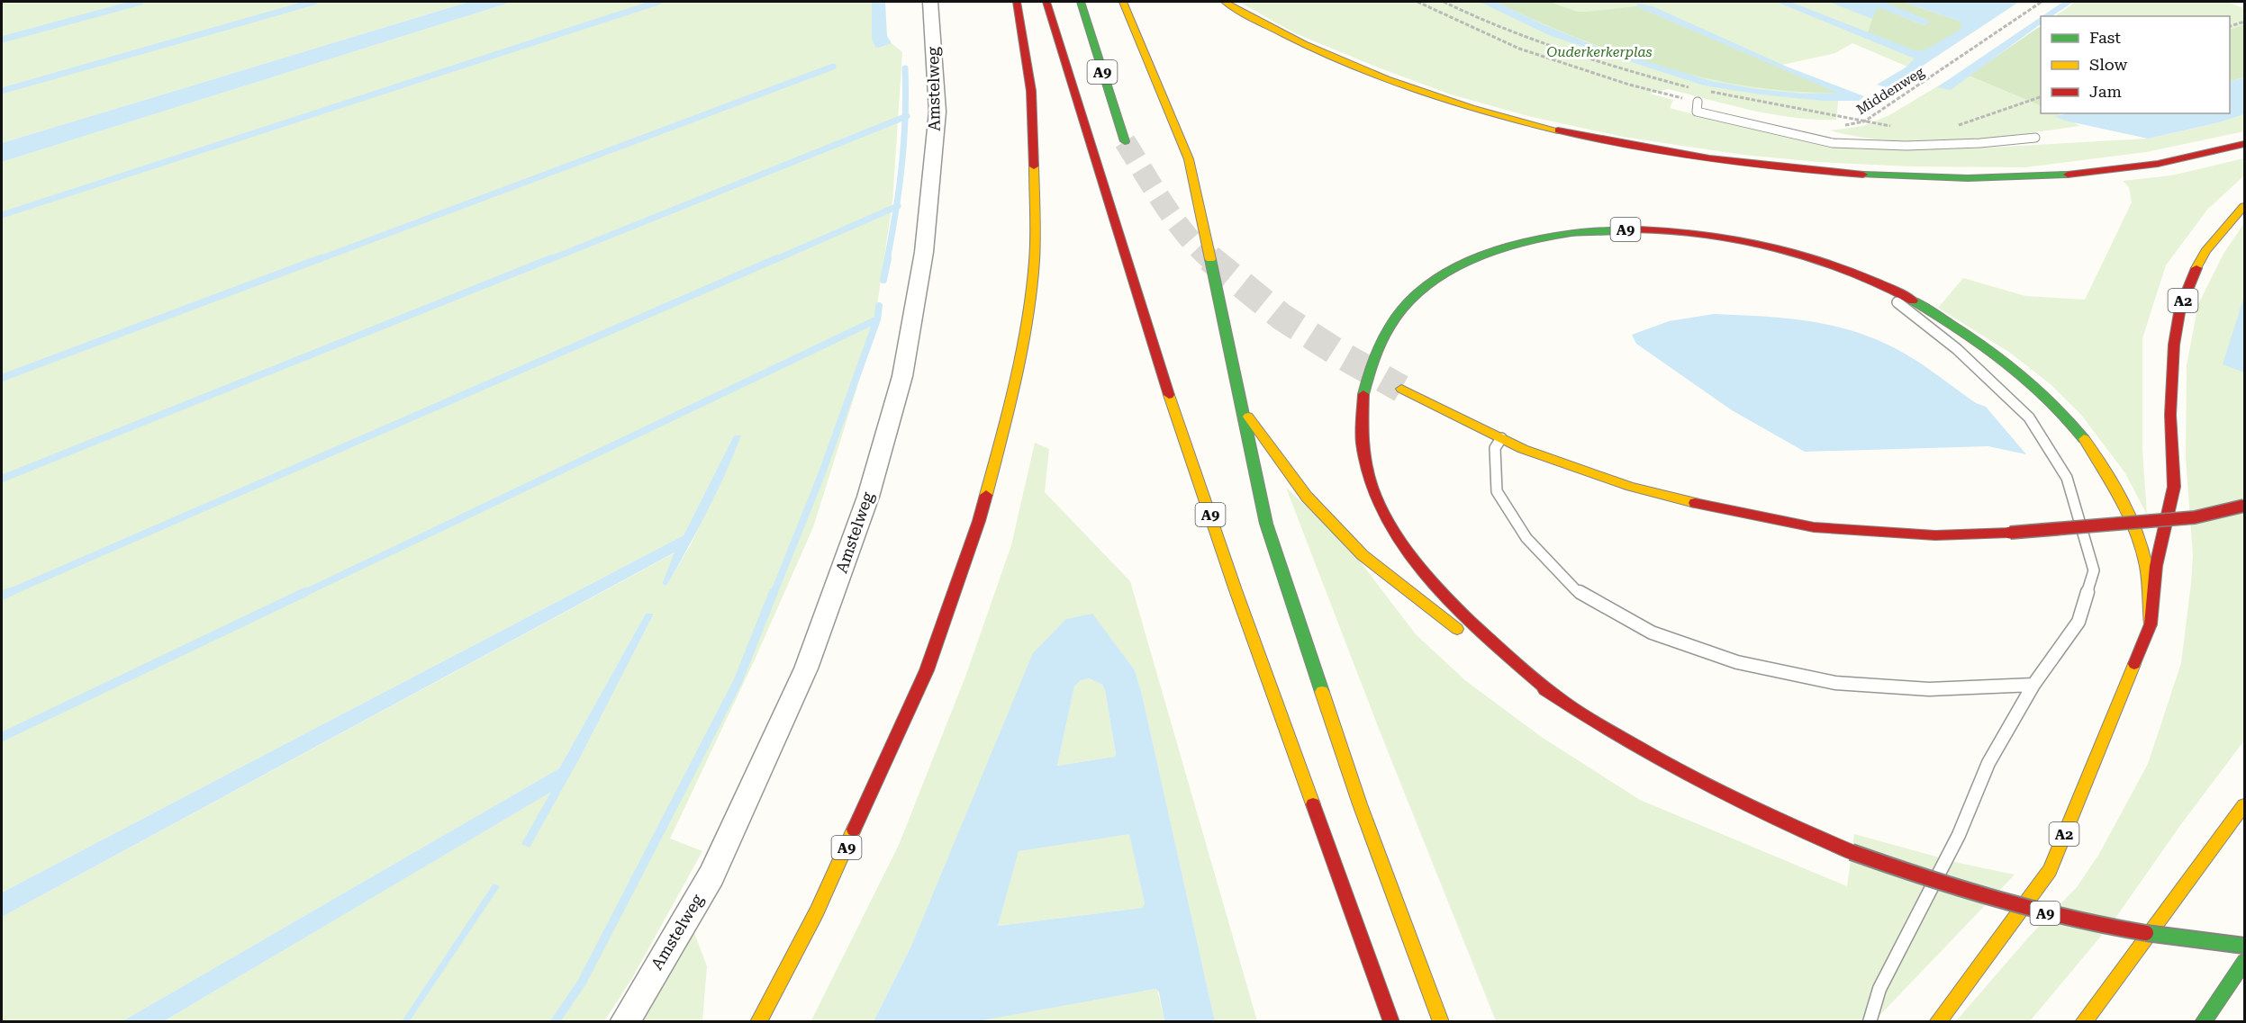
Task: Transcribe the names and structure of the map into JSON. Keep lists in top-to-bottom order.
{
  "streets": {
    "highway": ["A9", "A2"],
    "street": ["Amstelweg"],
    "path": ["Middenweg"]
  },
  "crossings": [
    ["A9", "A2"]
  ],
  "parks": ["Ouderkerkerplas"],
  "legend": ["Fast", "Slow", "Jam"]
}
